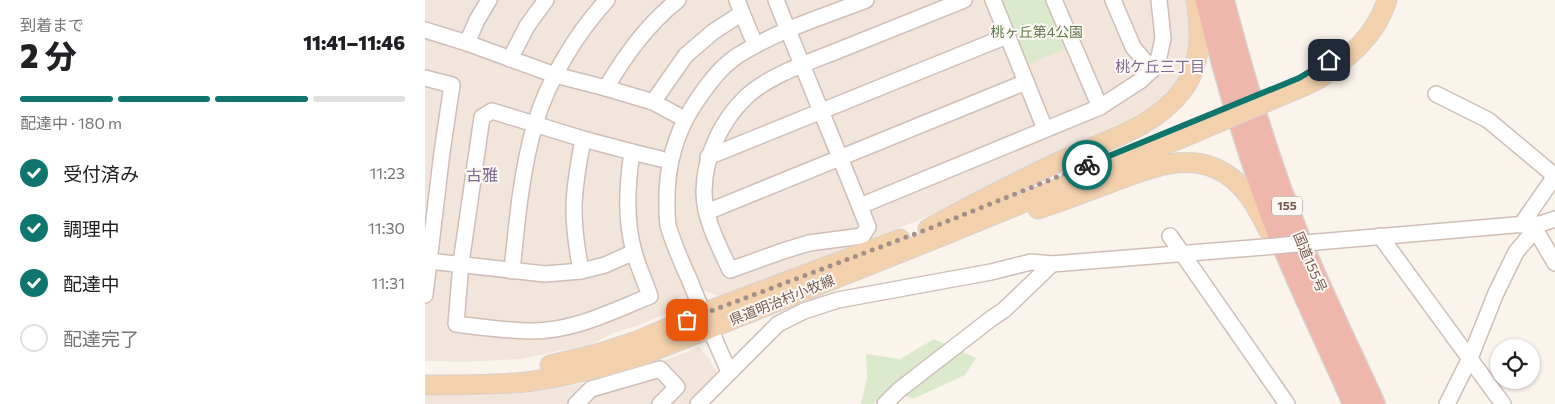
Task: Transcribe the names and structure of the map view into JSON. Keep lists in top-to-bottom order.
{
  "streets": {
    "highway": ["155", "国道155号"],
    "main road": ["県道明治村小牧線"]
  },
  "districts": ["桃ケ丘三丁目", "古雅"],
  "parks": ["桃ヶ丘第4公園"],
  "page": {
    "heading": ["2 分", "到着まで", "11:41–11:46"],
    "bar": "配達中 · 180 m",
    "list": [
      ["受付済み", "11:23"],
      ["調理中", "11:30"],
      ["配達中", "11:31"],
      "配達完了"
    ]
  }
}
